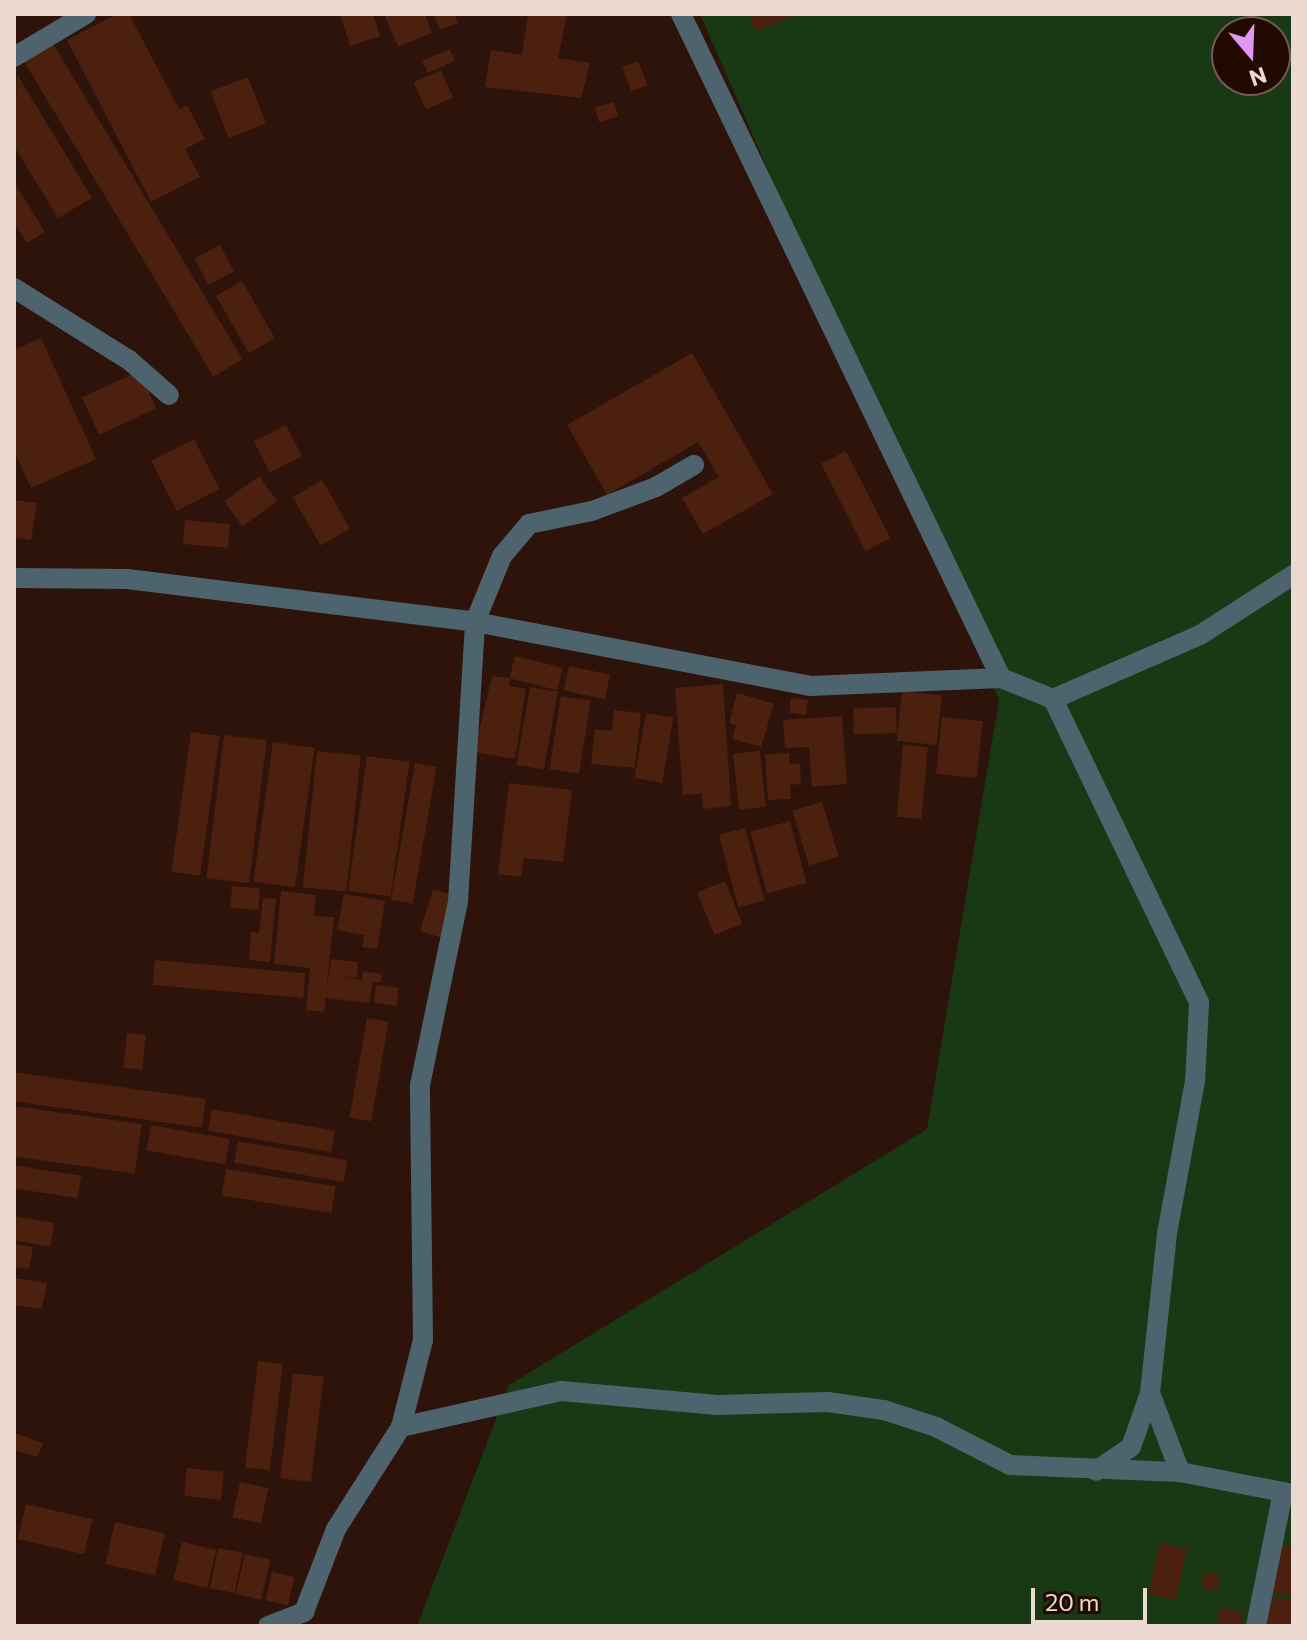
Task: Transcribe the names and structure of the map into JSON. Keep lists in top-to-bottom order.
{
  "scale_bar": "20 m",
  "north": "bottom"
}
